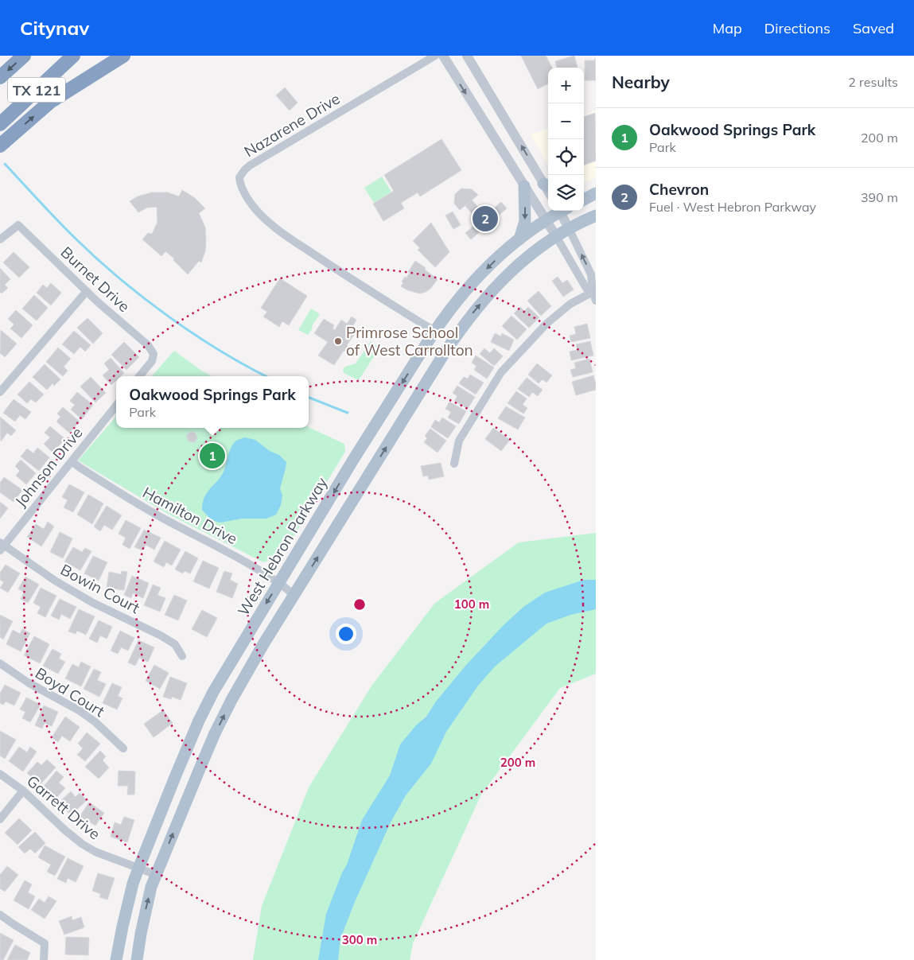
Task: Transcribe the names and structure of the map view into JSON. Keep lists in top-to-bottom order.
{
  "streets": {
    "highway": ["TX 121"],
    "main road": ["West Hebron Parkway"],
    "street": [
      "Nazarene Drive",
      "Burnet Drive",
      "Johnson Drive",
      "Hamilton Drive",
      "Bowin Court",
      "Boyd Court",
      "Garrett Drive"
    ]
  },
  "crossings": [
    ["Nazarene Drive", "West Hebron Parkway"],
    ["Johnson Drive", "Hamilton Drive"],
    ["Johnson Drive", "Bowin Court"],
    ["Hamilton Drive", "West Hebron Parkway"],
    ["West Hebron Parkway", "Garrett Drive"]
  ],
  "places": ["Primrose School of West Carrollton"],
  "page": {
    "header": "Citynav",
    "nav": ["Map", "Directions", "Saved"],
    "heading": ["Nearby", "2 results"],
    "map_buttons": ["+", "−"],
    "list": [
      {
        "mark": "1",
        "name": "Oakwood Springs Park",
        "note": "Park",
        "value": "200 m"
      },
      {
        "mark": "2",
        "name": "Chevron",
        "note": "Fuel · West Hebron Parkway",
        "value": "390 m"
      }
    ],
    "pins": ["2", "1"],
    "popup": ["Oakwood Springs Park", "Park"]
  },
  "rings": ["100 m", "200 m", "300 m"]
}
